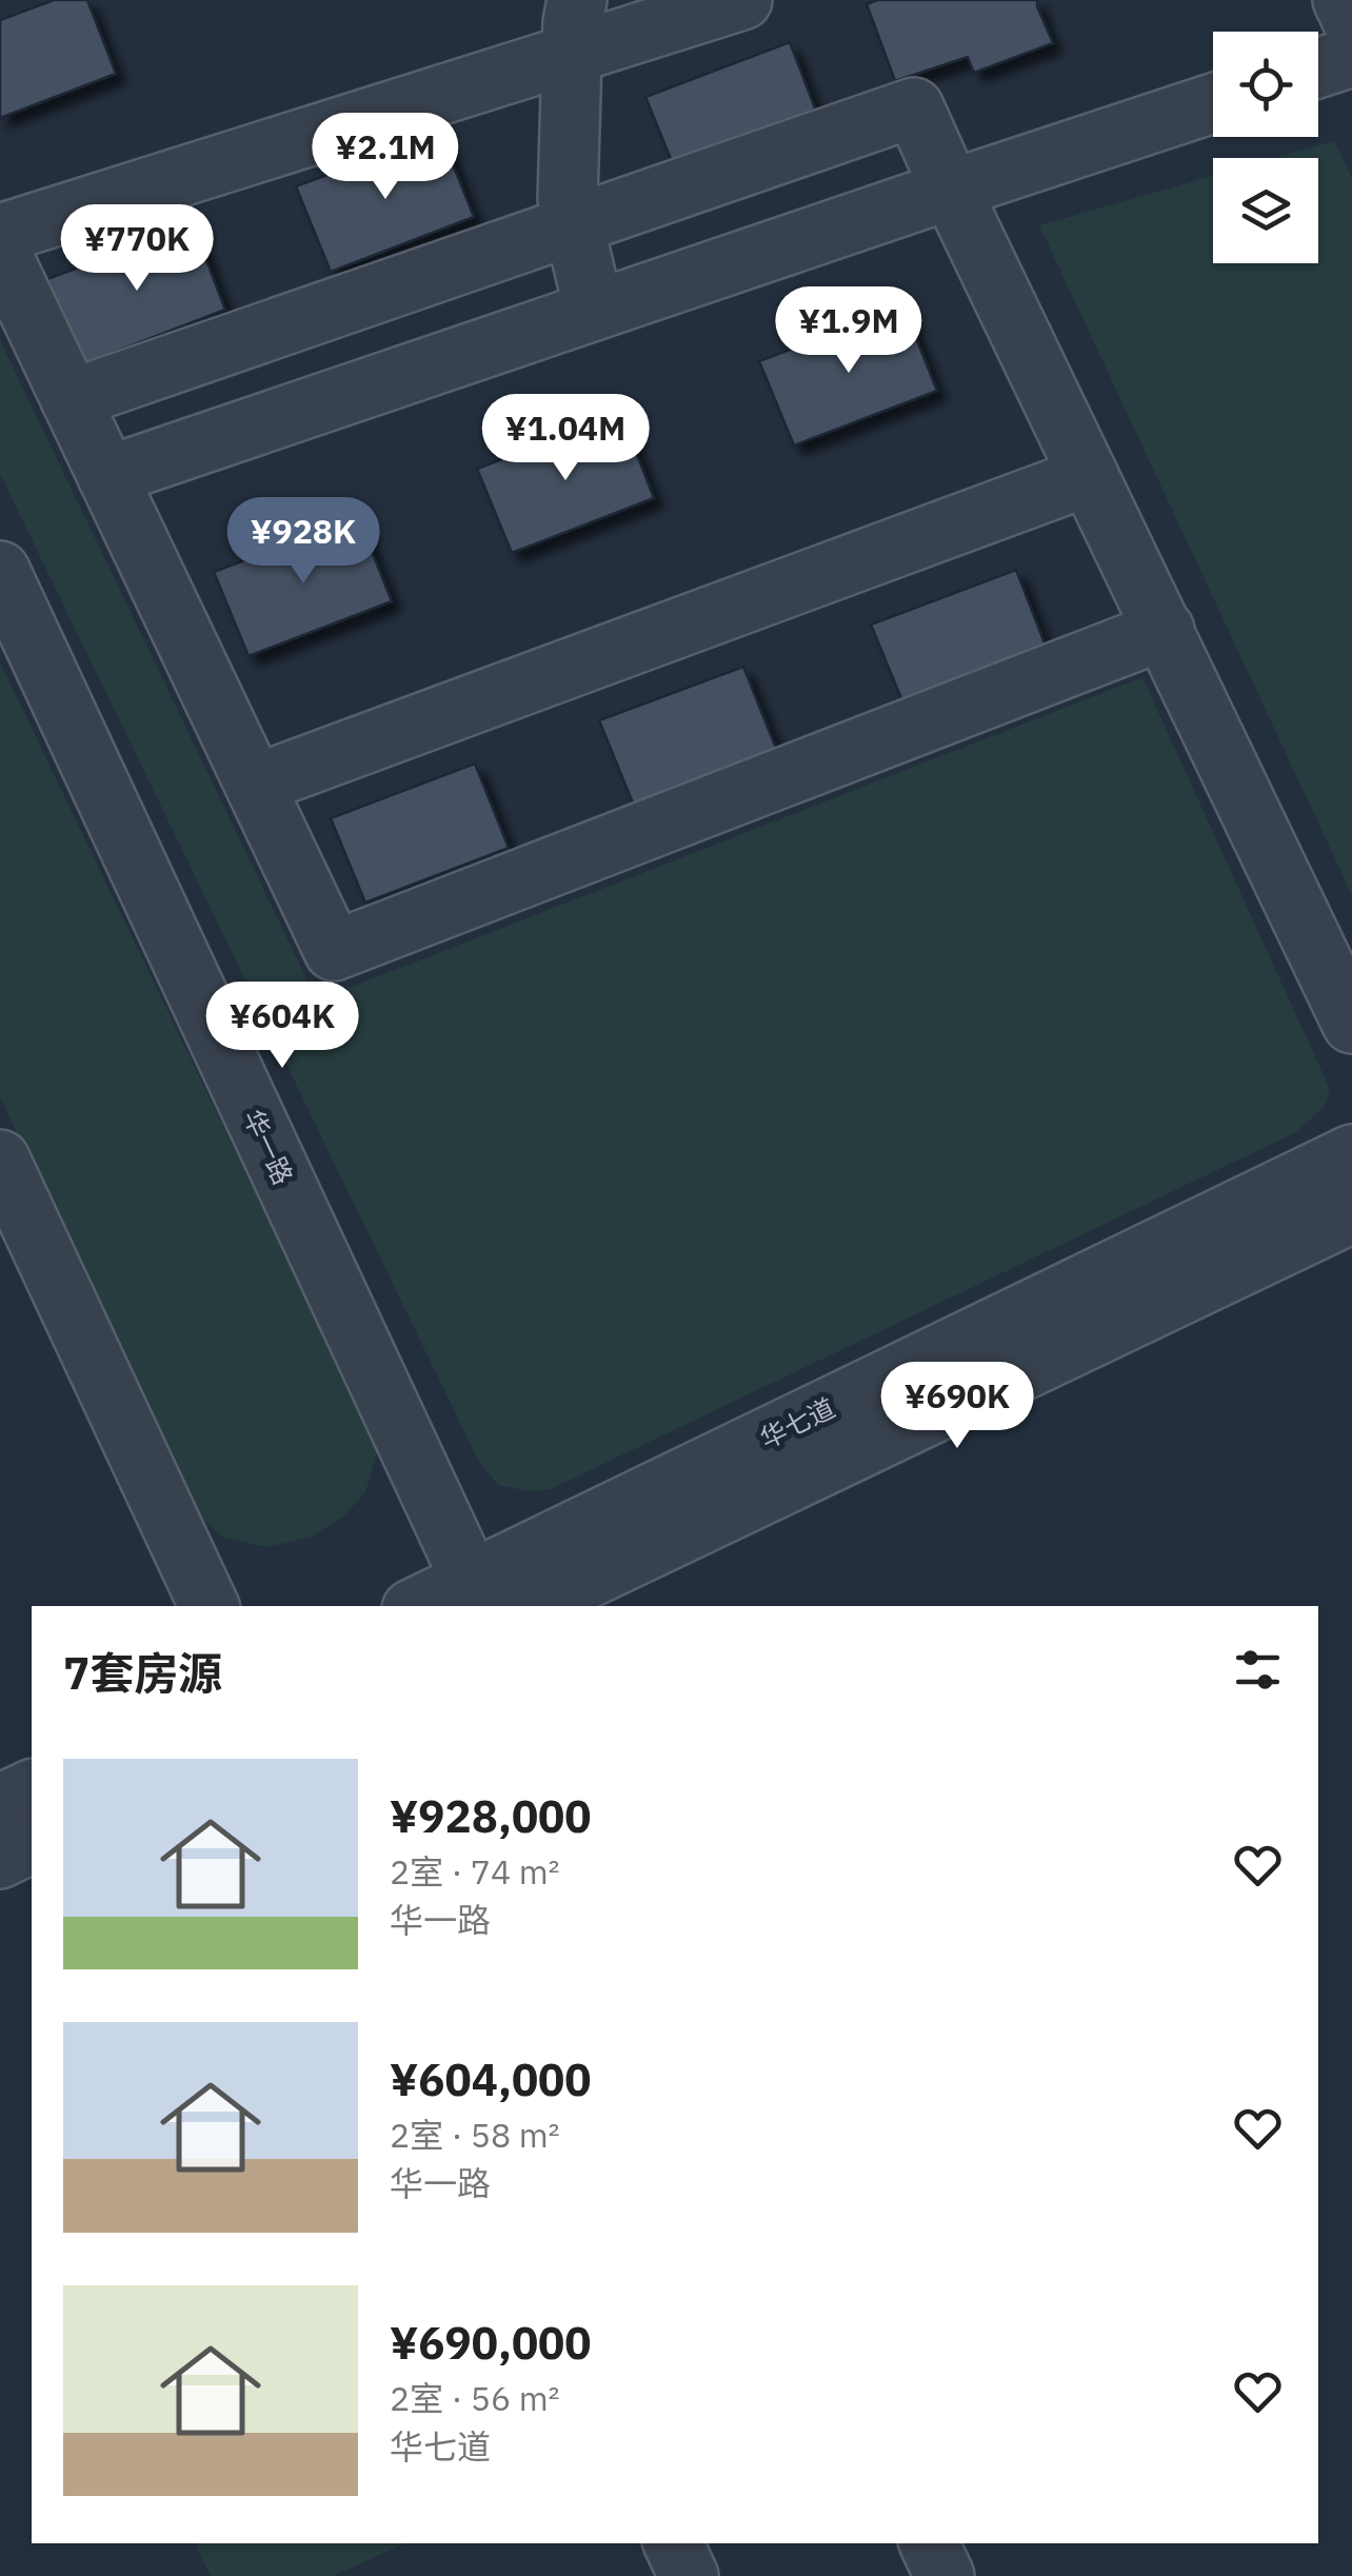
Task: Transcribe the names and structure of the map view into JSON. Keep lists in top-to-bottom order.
{
  "streets": {
    "street": ["华一路", "华七道"]
  },
  "crossings": [
    ["华一路", "华七道"]
  ],
  "page": {
    "price": [
      "¥2.1M",
      "¥770K",
      "¥1.9M",
      "¥1.04M",
      "¥928K",
      "¥604K",
      "¥690K"
    ],
    "heading": "7套房源",
    "list": [
      {
        "name": "¥928,000",
        "note": "2室 · 74 m² · 华一路"
      },
      {
        "name": "¥604,000",
        "note": "2室 · 58 m² · 华一路"
      },
      {
        "name": "¥690,000",
        "note": "2室 · 56 m² · 华七道"
      }
    ]
  }
}
